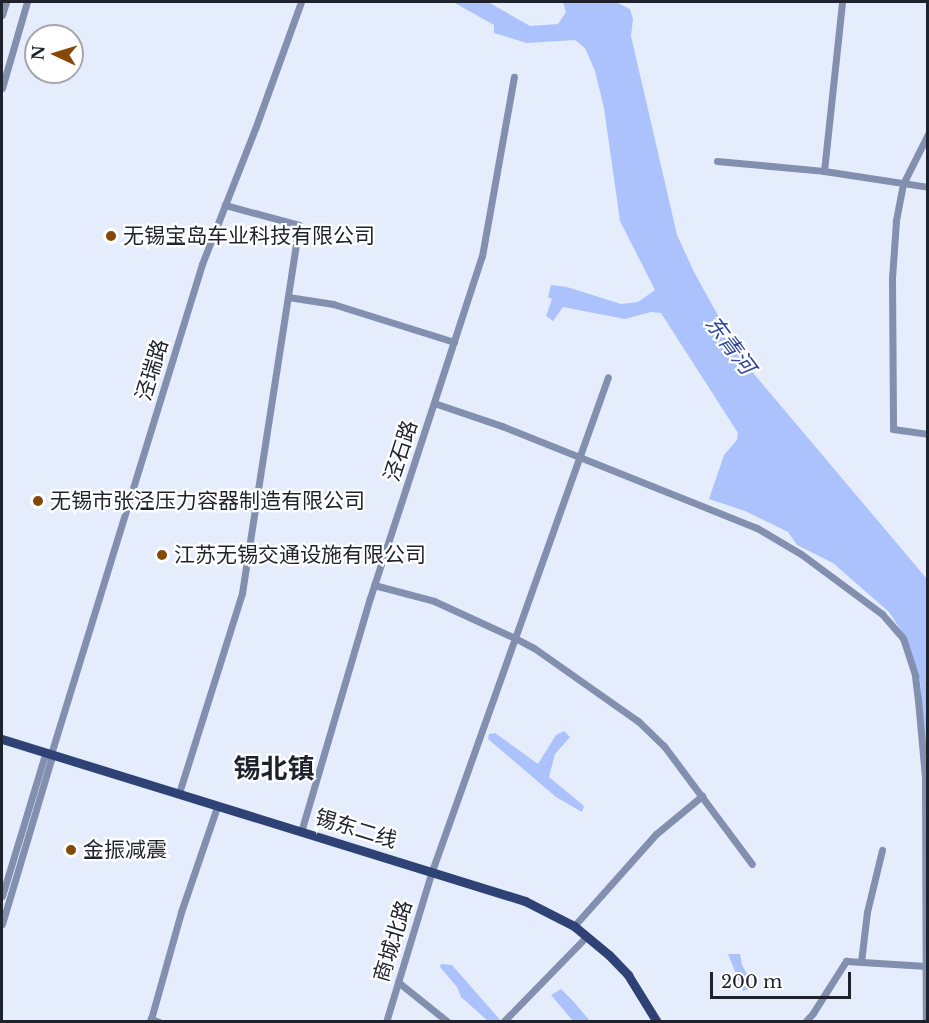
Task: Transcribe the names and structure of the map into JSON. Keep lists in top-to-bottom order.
{
  "streets": {
    "main road": ["锡东二线"],
    "street": ["泾瑞路", "泾石路", "商城北路"]
  },
  "crossings": [
    ["泾瑞路", "锡东二线"],
    ["泾石路", "锡东二线"],
    ["锡东二线", "商城北路"]
  ],
  "districts": ["锡北镇"],
  "water": ["东青河"],
  "places": [
    "无锡宝岛车业科技有限公司",
    "无锡市张泾压力容器制造有限公司",
    "江苏无锡交通设施有限公司",
    "金振减震"
  ],
  "scale_bar": "200 m",
  "north": "left"
}
